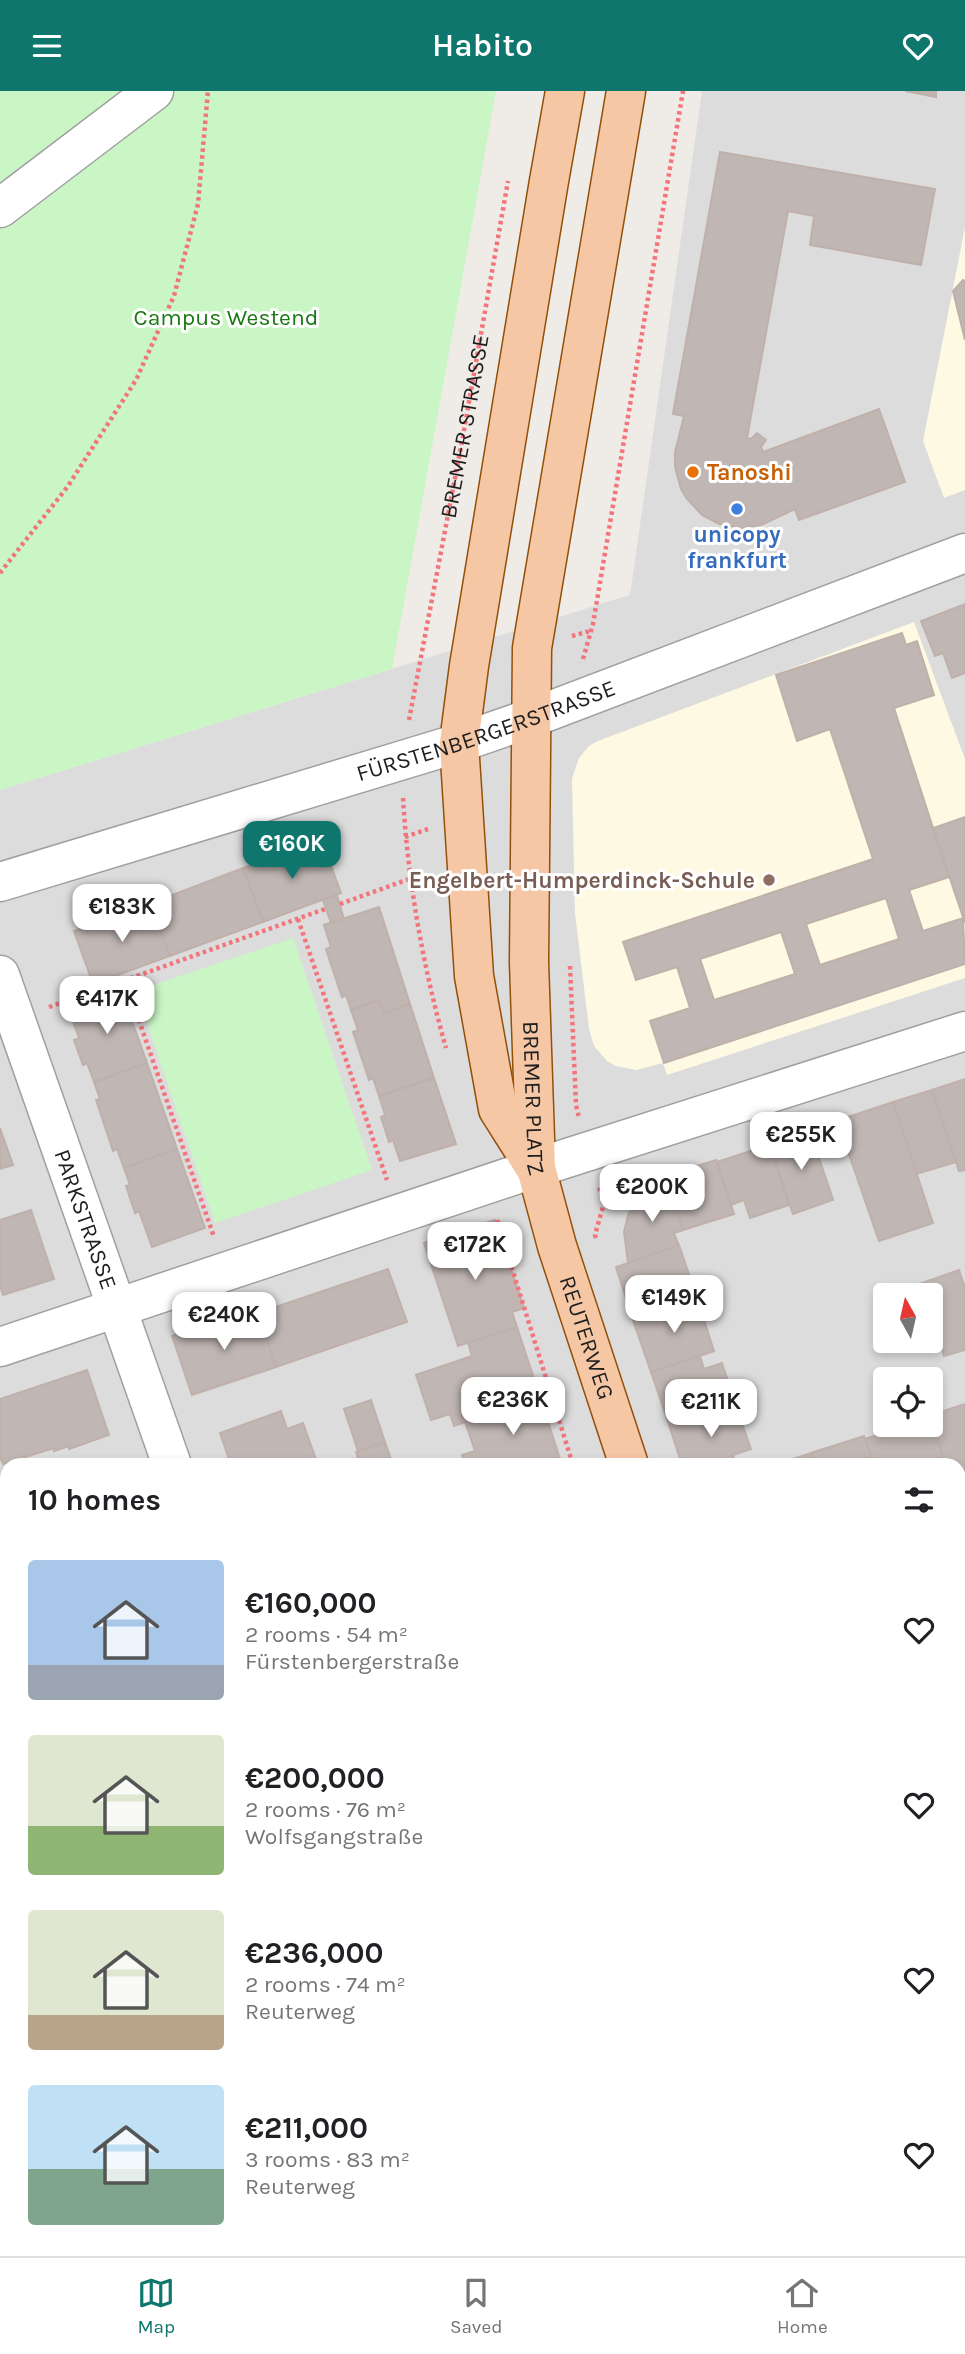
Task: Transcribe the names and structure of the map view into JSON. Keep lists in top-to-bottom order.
{
  "streets": {
    "main road": ["BREMER STRASSE", "BREMER PLATZ", "REUTERWEG"],
    "street": ["FÜRSTENBERGERSTRASSE", "PARKSTRASSE"]
  },
  "crossings": [
    ["BREMER STRASSE", "FÜRSTENBERGERSTRASSE"],
    ["BREMER STRASSE", "BREMER PLATZ"],
    ["FÜRSTENBERGERSTRASSE", "BREMER PLATZ"],
    ["BREMER PLATZ", "REUTERWEG"]
  ],
  "parks": ["Campus Westend"],
  "places": ["Tanoshi", "unicopy frankfurt", "Engelbert-Humperdinck-Schule"],
  "north": "top",
  "page": {
    "header": "Habito",
    "price": [
      "€160K",
      "€183K",
      "€417K",
      "€255K",
      "€200K",
      "€172K",
      "€149K",
      "€240K",
      "€236K",
      "€211K"
    ],
    "heading": "10 homes",
    "list": [
      {
        "name": "€160,000",
        "note": "2 rooms · 54 m² · Fürstenbergerstraße"
      },
      {
        "name": "€200,000",
        "note": "2 rooms · 76 m² · Wolfsgangstraße"
      },
      {
        "name": "€236,000",
        "note": "2 rooms · 74 m² · Reuterweg"
      },
      {
        "name": "€211,000",
        "note": "3 rooms · 83 m² · Reuterweg"
      }
    ],
    "tabs": ["Map", "Saved", "Home"]
  }
}
